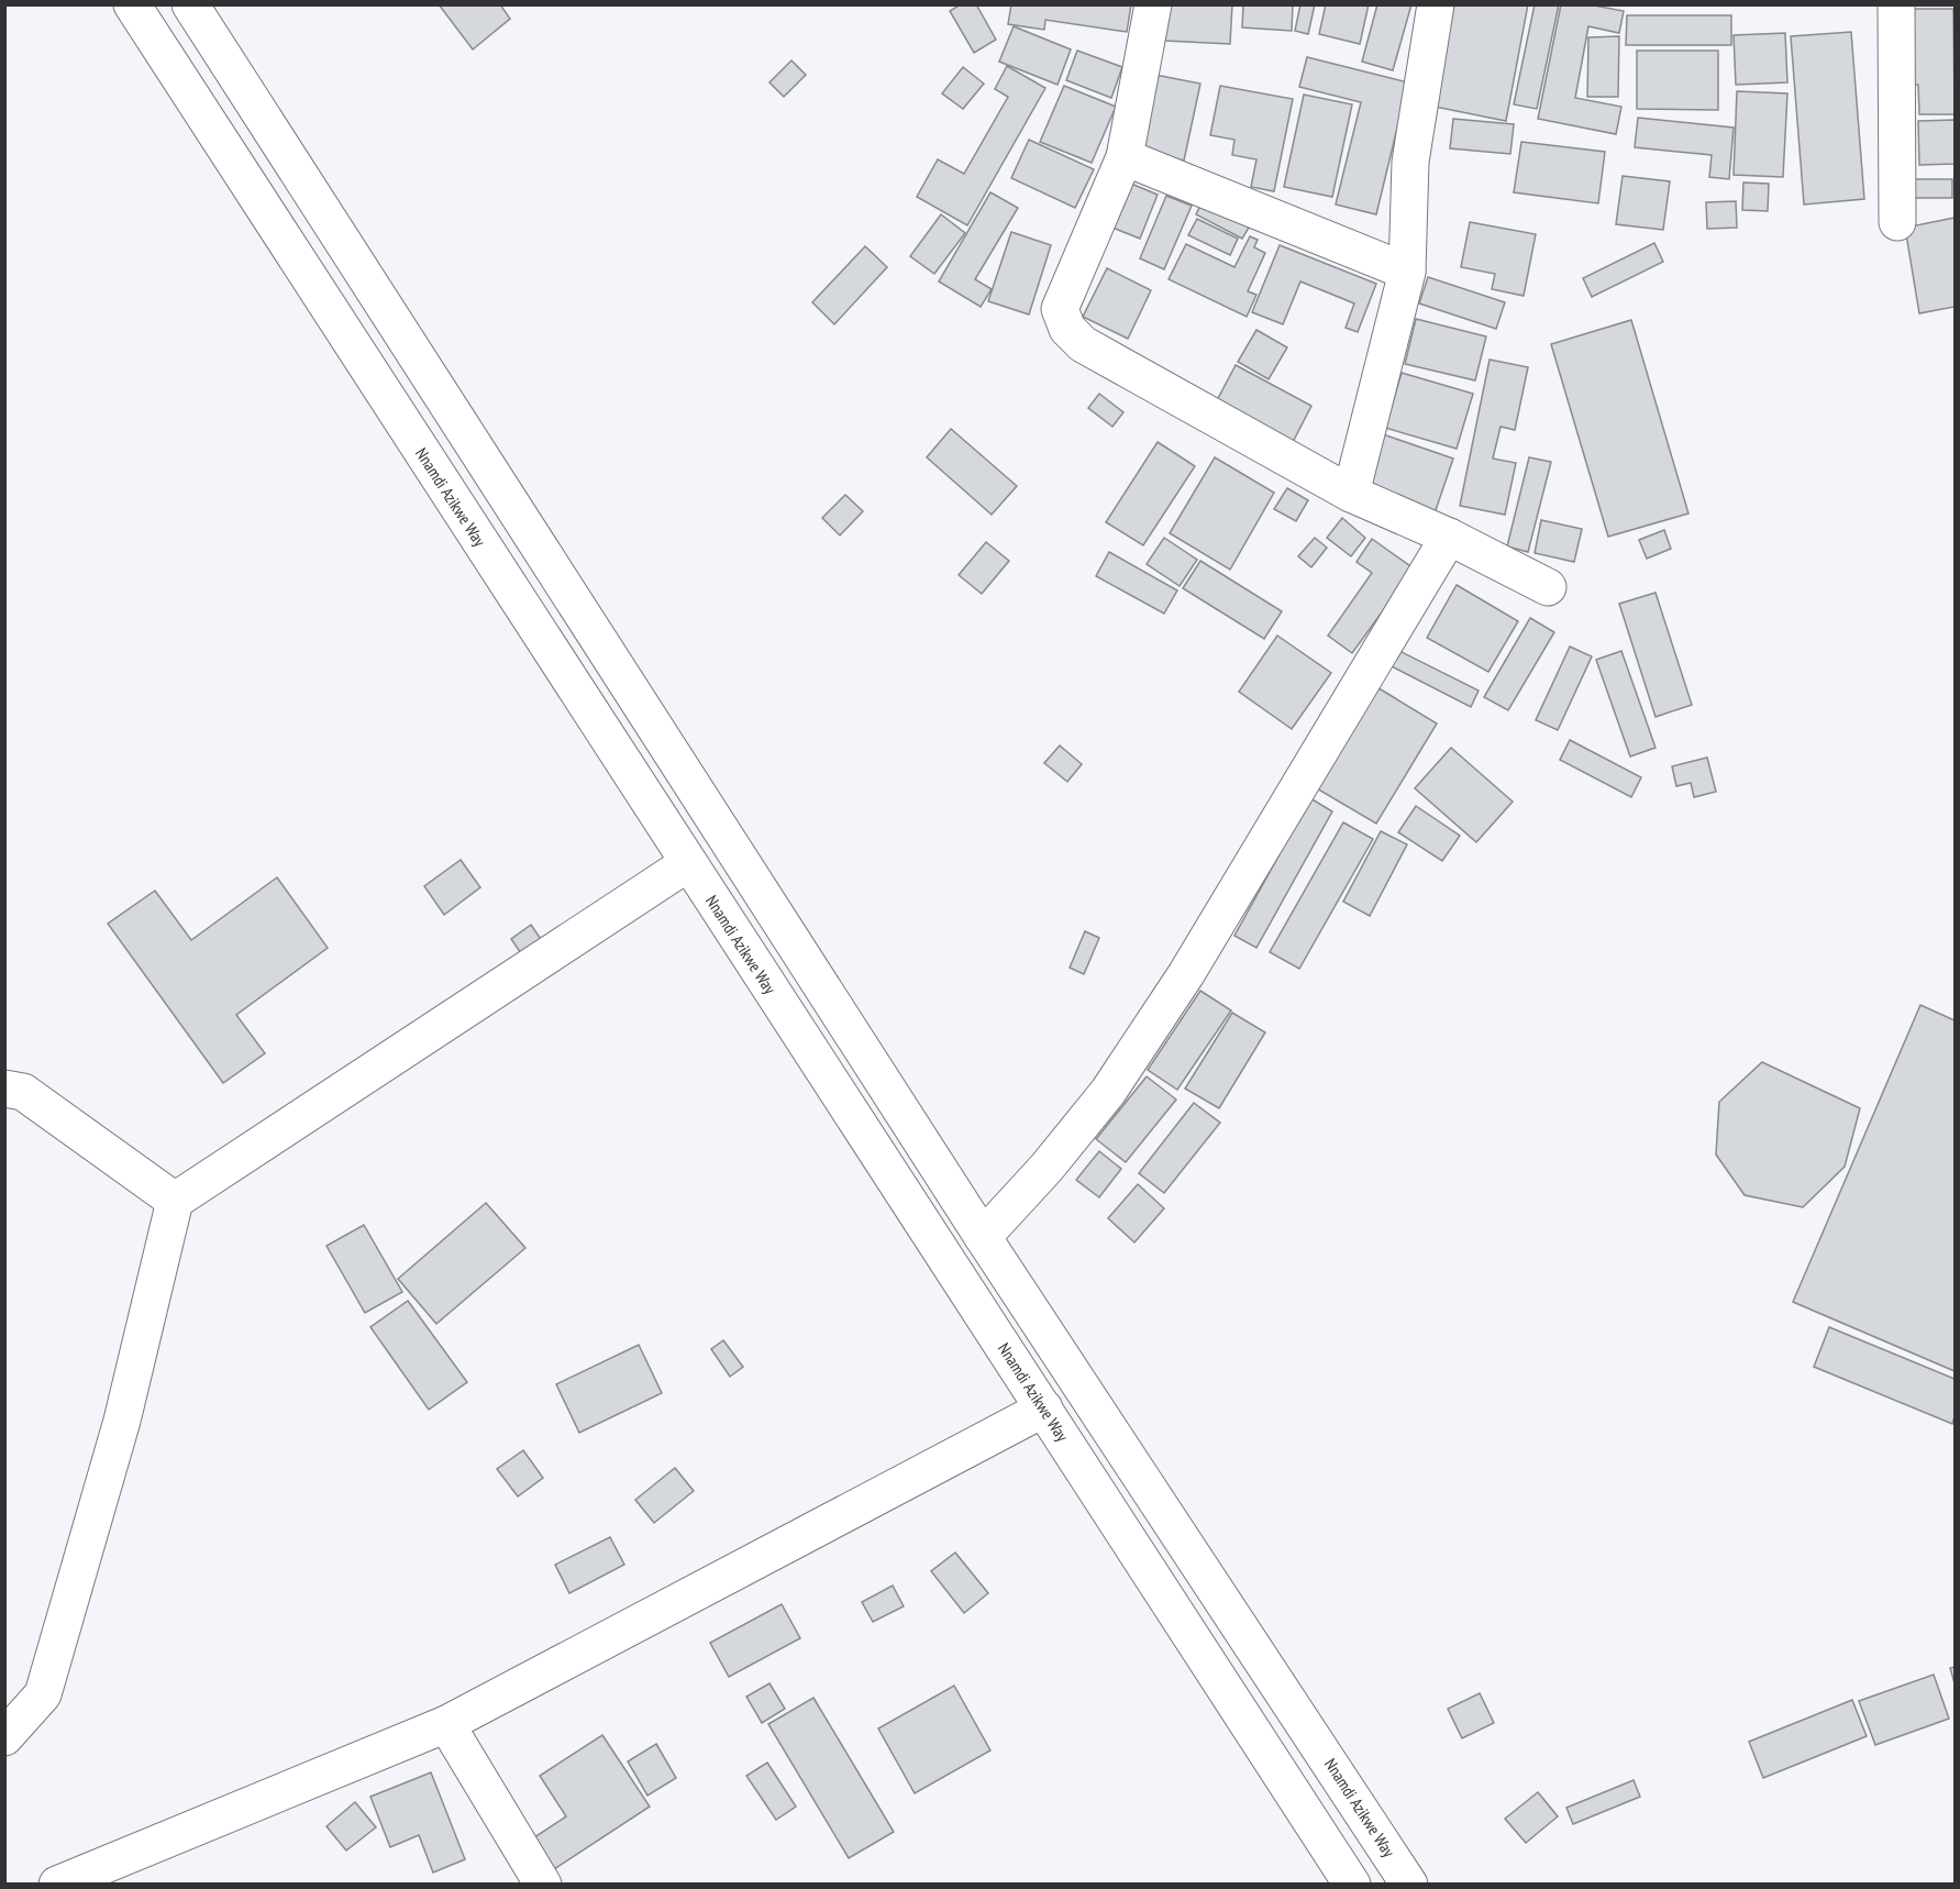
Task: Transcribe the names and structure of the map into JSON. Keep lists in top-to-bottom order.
{
  "streets": {
    "main road": ["Nnamdi Azikwe Way"]
  }
}
